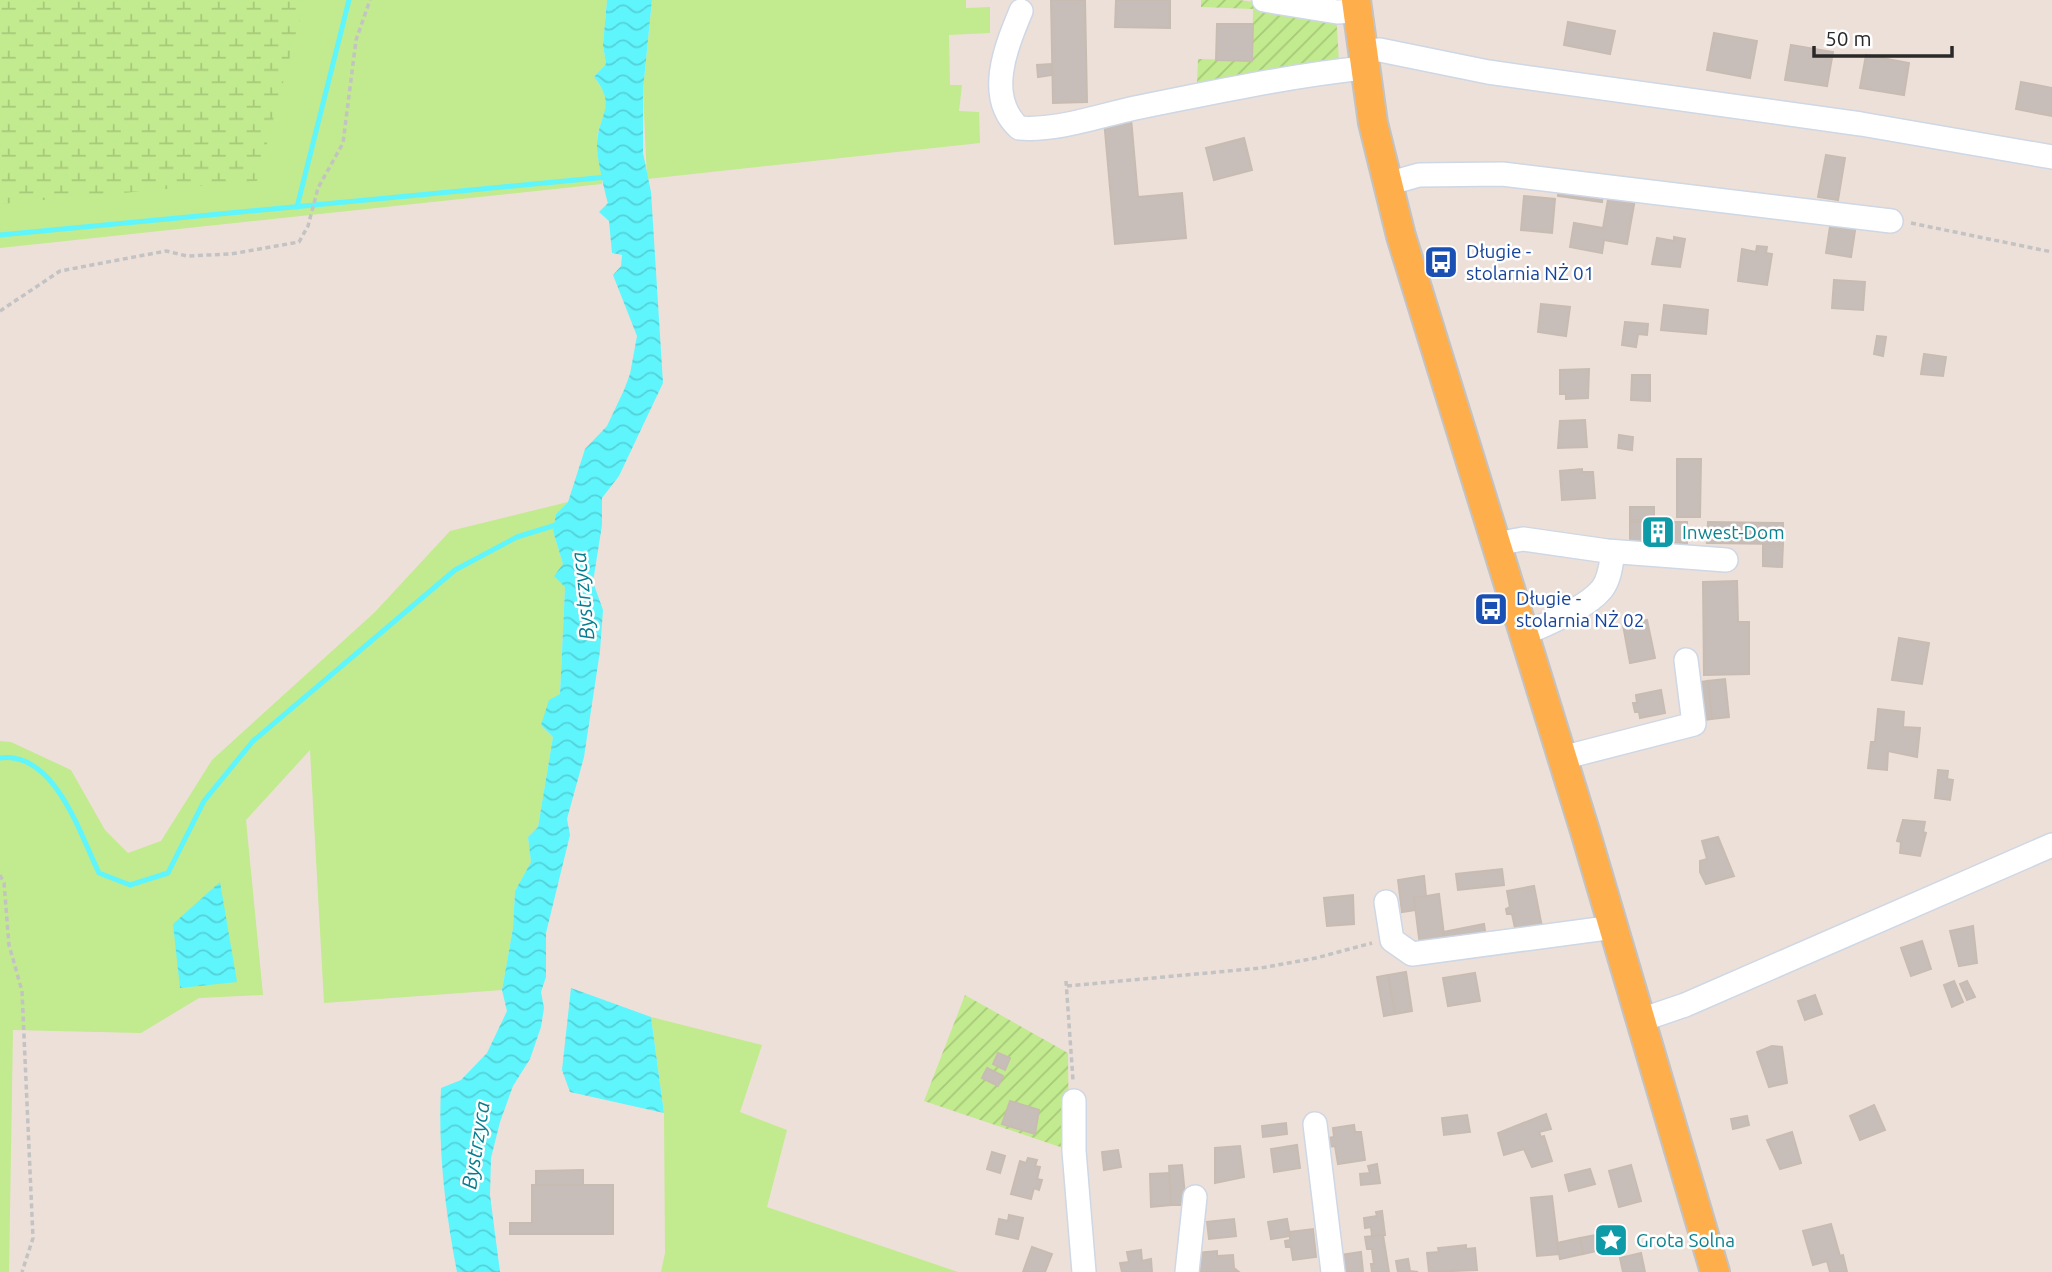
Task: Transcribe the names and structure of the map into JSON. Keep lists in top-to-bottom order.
{
  "water": ["Bystrzyca"],
  "places": {
    "bus stop": ["Długie - stolarnia NŻ 01", "Długie - stolarnia NŻ 02"],
    "building": ["Inwest-Dom"],
    "place": ["Grota Solna"]
  },
  "scale_bar": "50 m"
}
